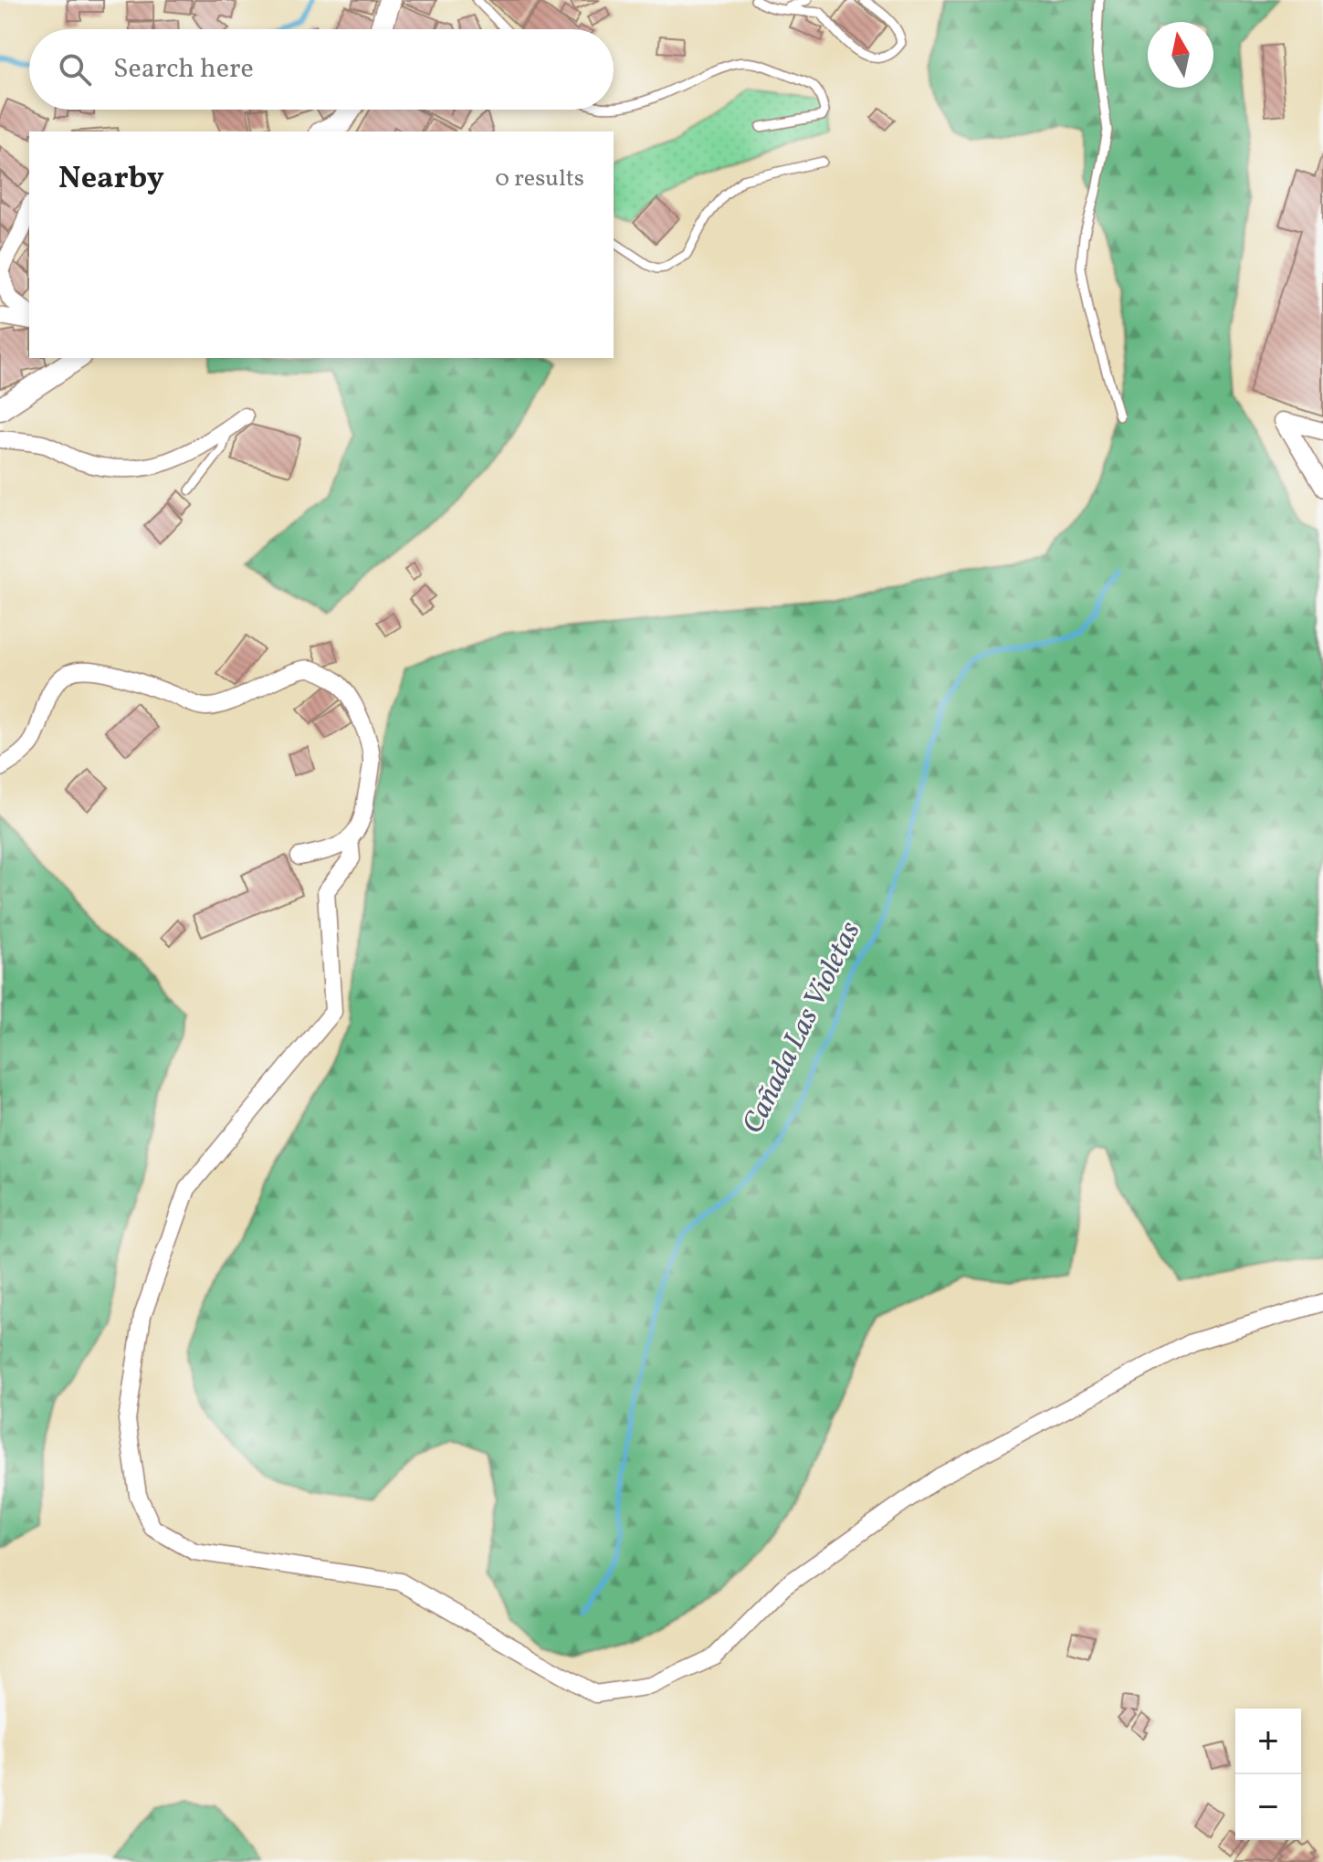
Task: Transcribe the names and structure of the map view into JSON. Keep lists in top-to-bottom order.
{
  "water": ["Cañada Las Violetas"],
  "north": "top",
  "page": {
    "search": "Search here",
    "heading": ["Nearby", "0 results"],
    "map_buttons": ["+", "−"]
  }
}
